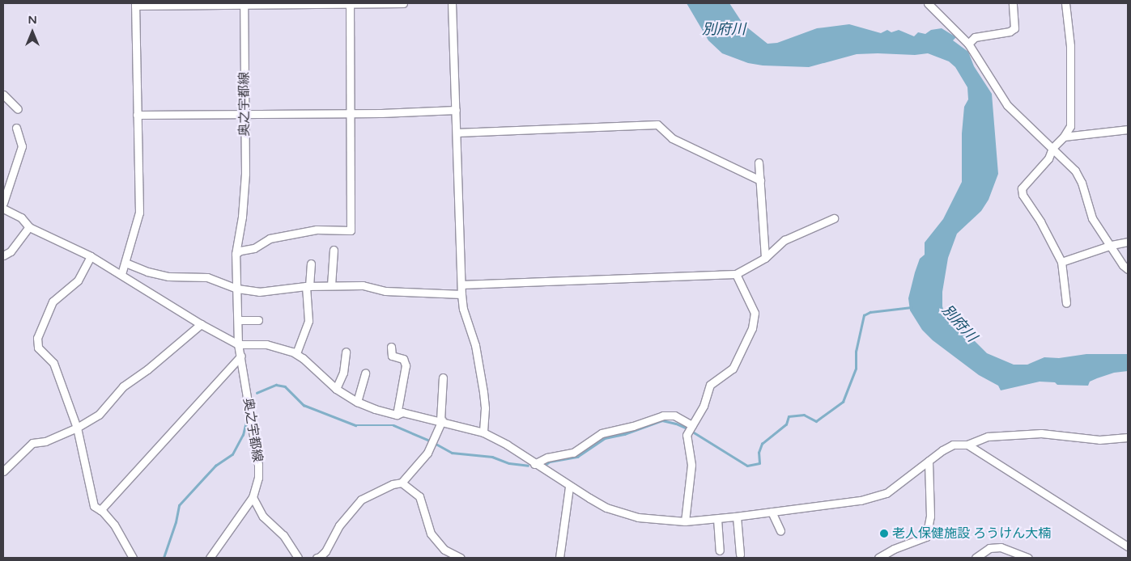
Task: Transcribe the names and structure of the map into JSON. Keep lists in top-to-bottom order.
{
  "streets": {
    "street": ["奥之宇都線"]
  },
  "water": ["別府川"],
  "places": ["老人保健施設 ろうけん大楠"],
  "north": "top"
}
